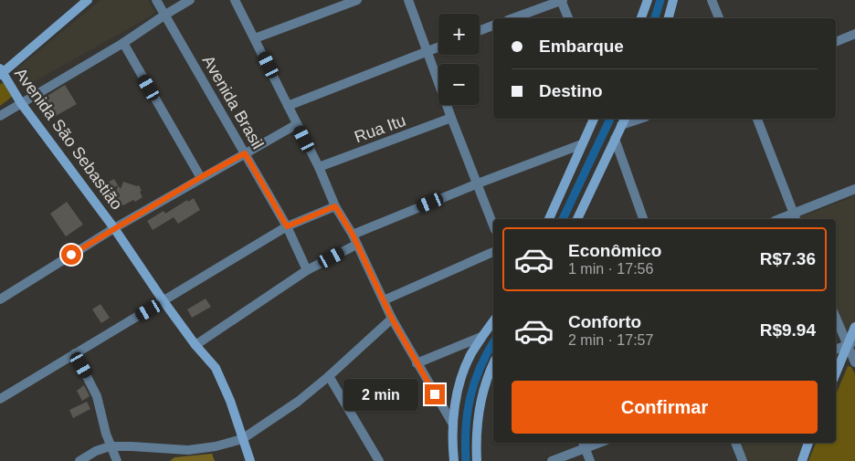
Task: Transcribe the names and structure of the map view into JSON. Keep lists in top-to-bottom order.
{
  "streets": {
    "main road": ["Avenida São Sebastião"],
    "street": ["Avenida Brasil", "Rua Itu"]
  },
  "page": {
    "map_buttons": ["+", "−"],
    "banner": ["Embarque", "Destino"],
    "list": [
      {
        "name": "Econômico",
        "note": "1 min · 17:56",
        "value": "R$7.36"
      },
      {
        "name": "Conforto",
        "note": "2 min · 17:57",
        "value": "R$9.94"
      }
    ],
    "buttons": "Confirmar",
    "bubble": "2 min"
  }
}
